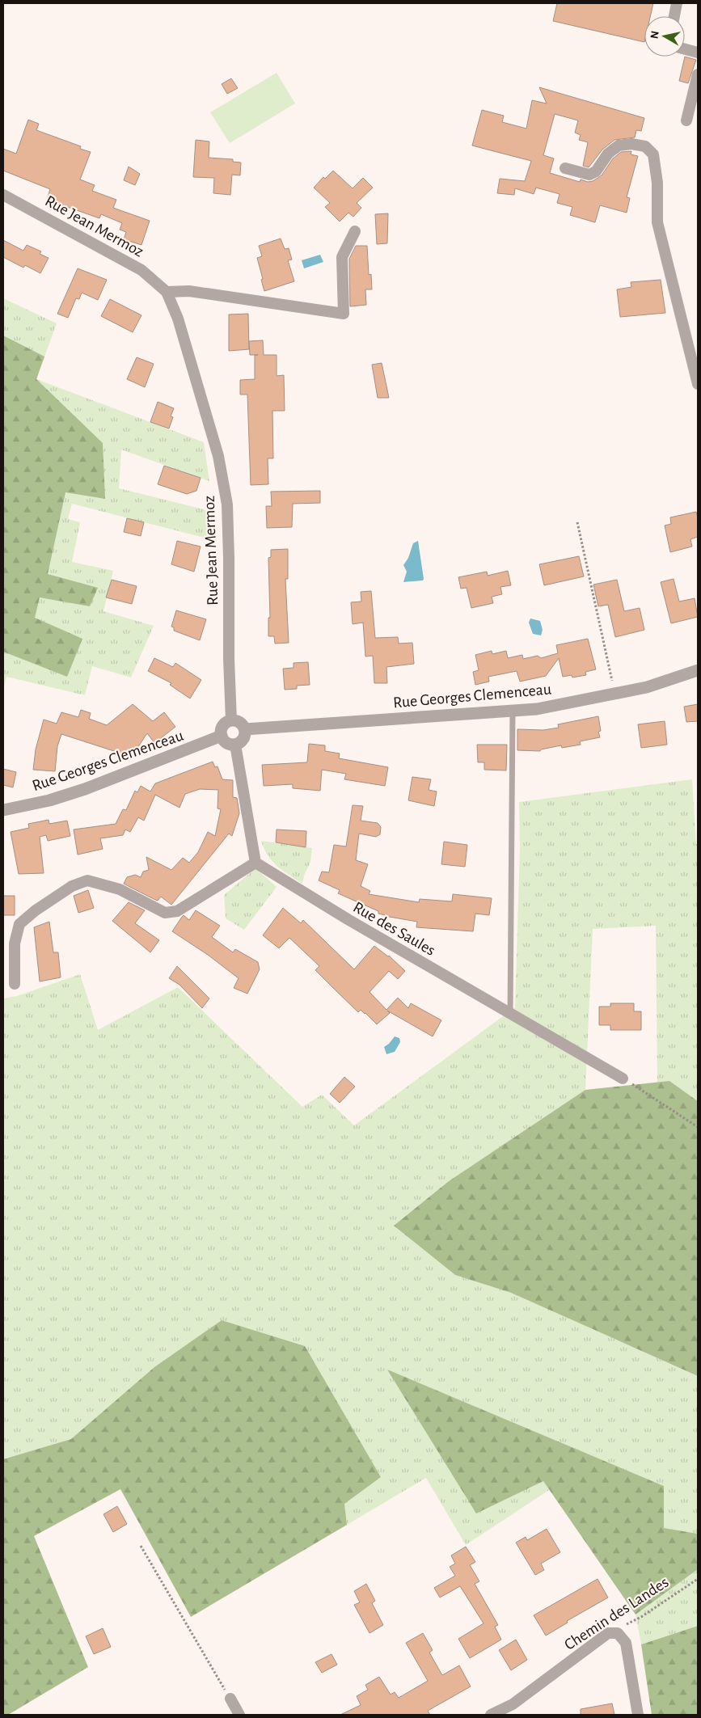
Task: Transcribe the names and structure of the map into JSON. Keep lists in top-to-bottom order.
{
  "streets": {
    "street": [
      "Rue Jean Mermoz",
      "Rue Georges Clemenceau",
      "Rue des Saules",
      "Chemin des Landes"
    ]
  },
  "crossings": [
    ["Rue Jean Mermoz", "Rue Georges Clemenceau"]
  ],
  "north": "left"
}
